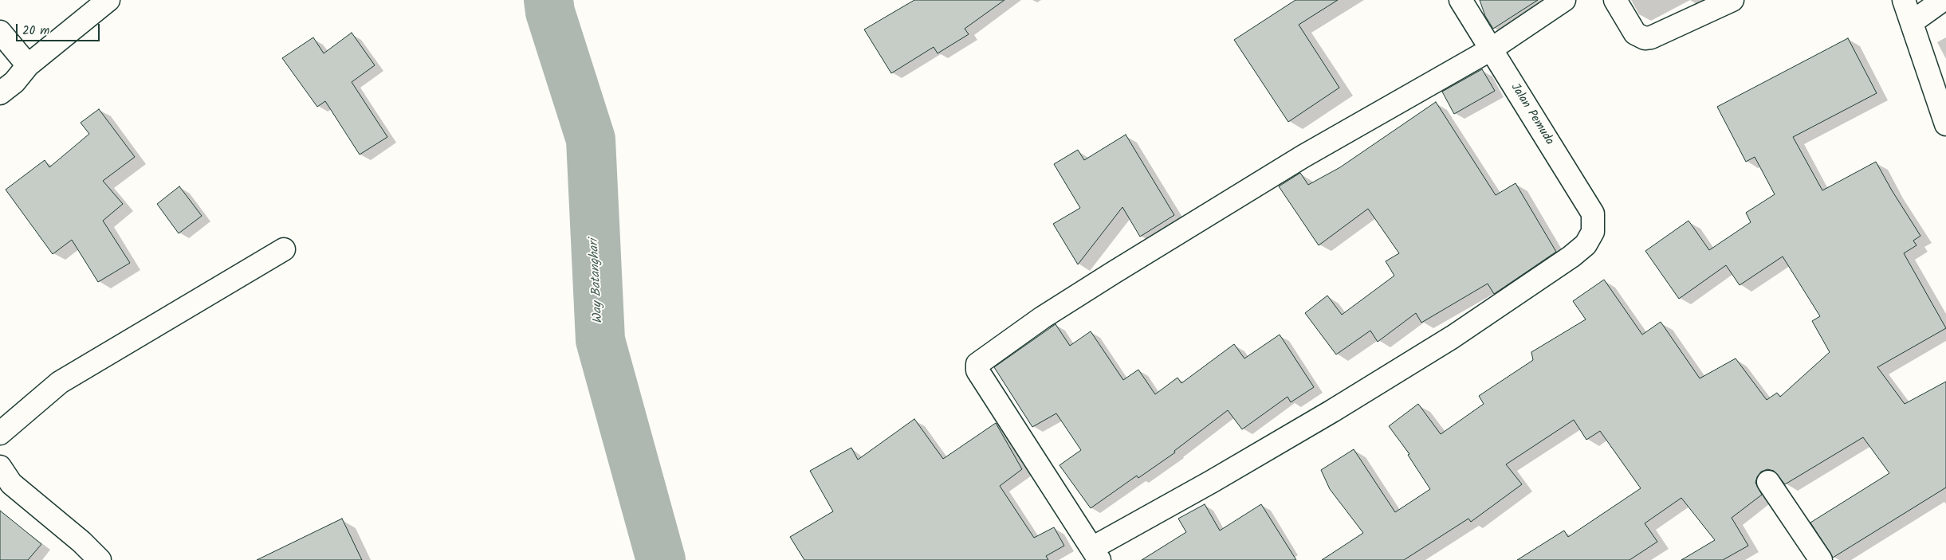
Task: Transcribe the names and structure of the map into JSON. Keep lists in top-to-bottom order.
{
  "streets": {
    "street": ["Jalan Pemuda"]
  },
  "water": ["Way Batanghari"],
  "scale_bar": "20 m"
}
